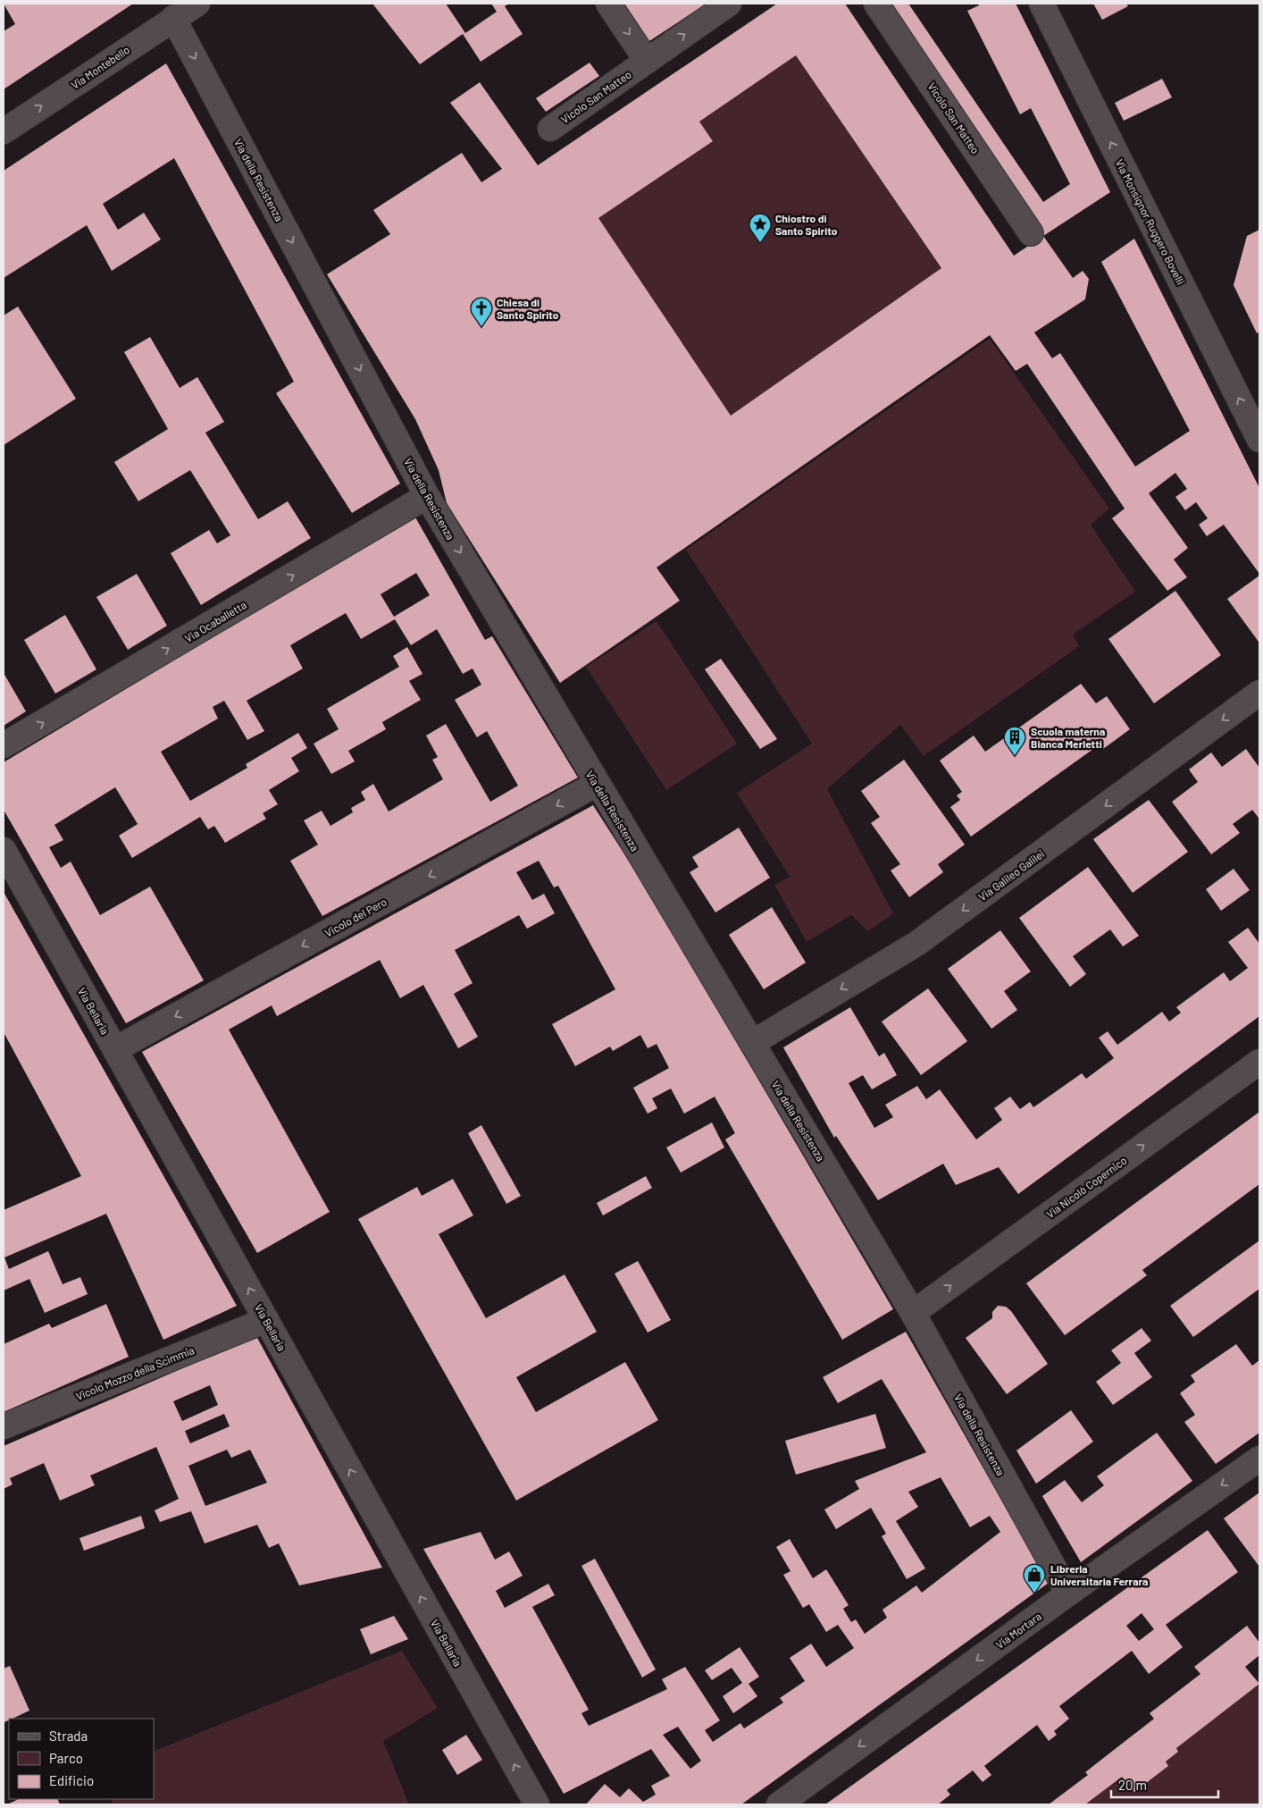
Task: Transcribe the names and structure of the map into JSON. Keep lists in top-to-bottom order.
{
  "streets": {
    "street": [
      "Via Montebello",
      "Vicolo San Matteo",
      "Via della Resistenza",
      "Via Monsignor Ruggero Bovelli",
      "Via Ocaballetta",
      "Via Galileo Galilei",
      "Vicolo del Pero",
      "Via Bellaria",
      "Via Nicolò Copernico",
      "Vicolo Mozzo della Scimmia",
      "Via Mortara"
    ]
  },
  "crossings": [
    ["Via Montebello", "Via della Resistenza"],
    ["Via della Resistenza", "Via Ocaballetta"],
    ["Via della Resistenza", "Via Galileo Galilei"],
    ["Via della Resistenza", "Vicolo del Pero"],
    ["Via della Resistenza", "Via Nicolò Copernico"],
    ["Via della Resistenza", "Via Mortara"],
    ["Vicolo del Pero", "Via Bellaria"],
    ["Via Bellaria", "Vicolo Mozzo della Scimmia"]
  ],
  "one_way": [
    "Via Montebello",
    "Via della Resistenza",
    "Via Monsignor Ruggero Bovelli",
    "Via Ocaballetta",
    "Via Galileo Galilei",
    "Vicolo del Pero",
    "Via Bellaria",
    "Via Nicolò Copernico",
    "Via Mortara"
  ],
  "places": {
    "place": ["Chiostro di Santo Spirito"],
    "church": ["Chiesa di Santo Spirito"],
    "building": ["Scuola materna Bianca Merletti"],
    "shop": ["Libreria Universitaria Ferrara"]
  },
  "legend": ["Strada", "Parco", "Edificio"],
  "scale_bar": "20 m"
}
